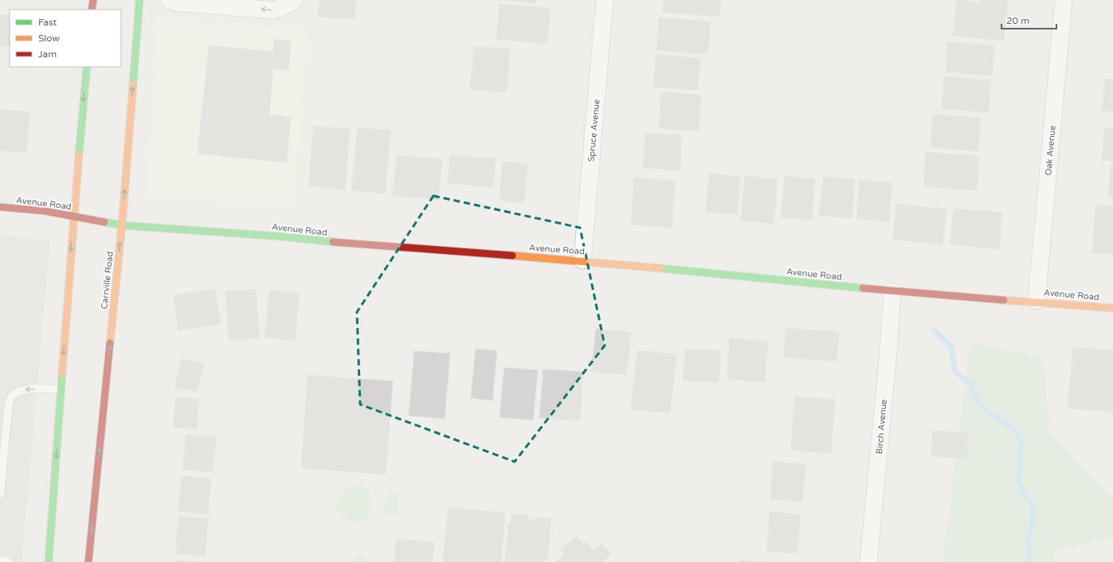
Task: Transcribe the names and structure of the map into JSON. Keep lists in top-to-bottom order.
{
  "streets": {
    "street": [
      "Spruce Avenue",
      "Oak Avenue",
      "Avenue Road",
      "Carrville Road",
      "Birch Avenue"
    ]
  },
  "crossings": [
    ["Spruce Avenue", "Avenue Road"],
    ["Oak Avenue", "Avenue Road"],
    ["Avenue Road", "Carrville Road"],
    ["Avenue Road", "Birch Avenue"]
  ],
  "legend": ["Fast", "Slow", "Jam"],
  "scale_bar": "20 m"
}
